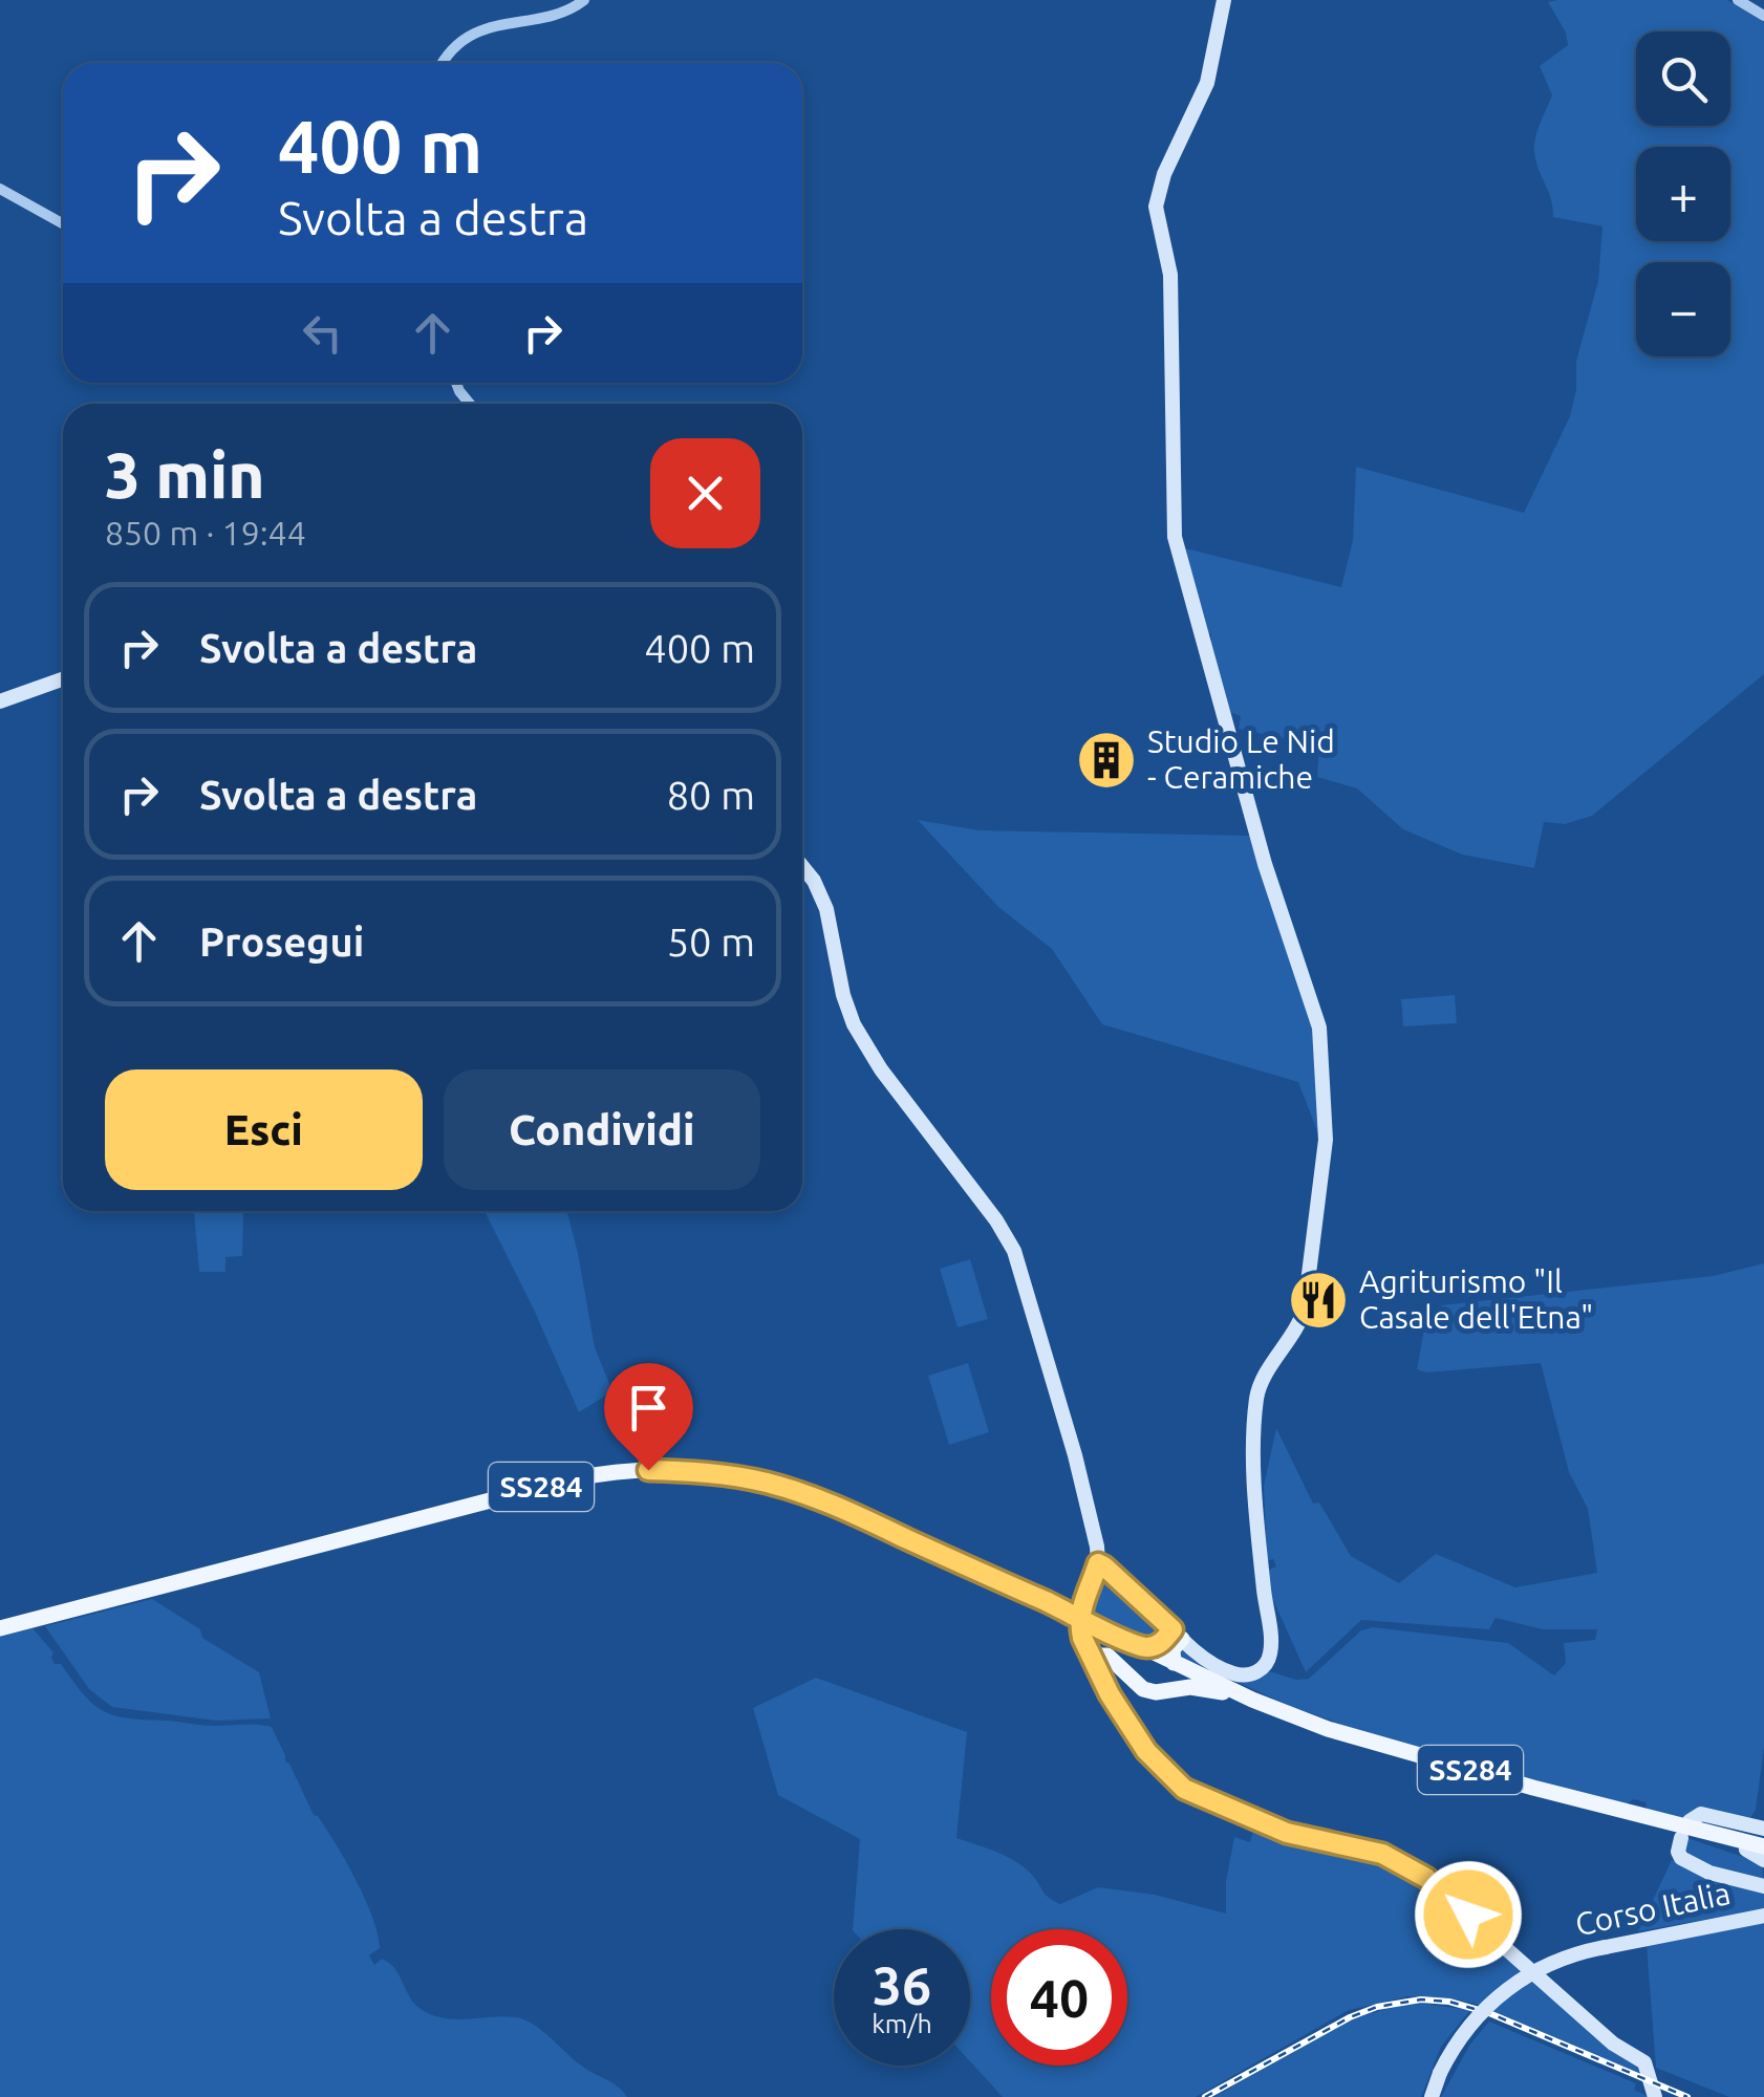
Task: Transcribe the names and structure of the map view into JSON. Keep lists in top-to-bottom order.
{
  "streets": {
    "main road": ["SS284"],
    "street": ["Corso Italia"]
  },
  "places": {
    "building": ["Studio Le Nid - Ceramiche"],
    "restaurant": ["Agriturismo \"Il Casale dell'Etna\""]
  },
  "page": {
    "map_buttons": ["+", "−"],
    "turn": ["400 m", "Svolta a destra"],
    "heading": ["3 min", "850 m · 19:44"],
    "list": [
      {
        "name": "Svolta a destra",
        "value": "400 m"
      },
      {
        "name": "Svolta a destra",
        "value": "80 m"
      },
      {
        "name": "Prosegui",
        "value": "50 m"
      }
    ],
    "buttons": ["Esci", "Condividi"],
    "speed": "36 km/h",
    "limit": "40"
  }
}
